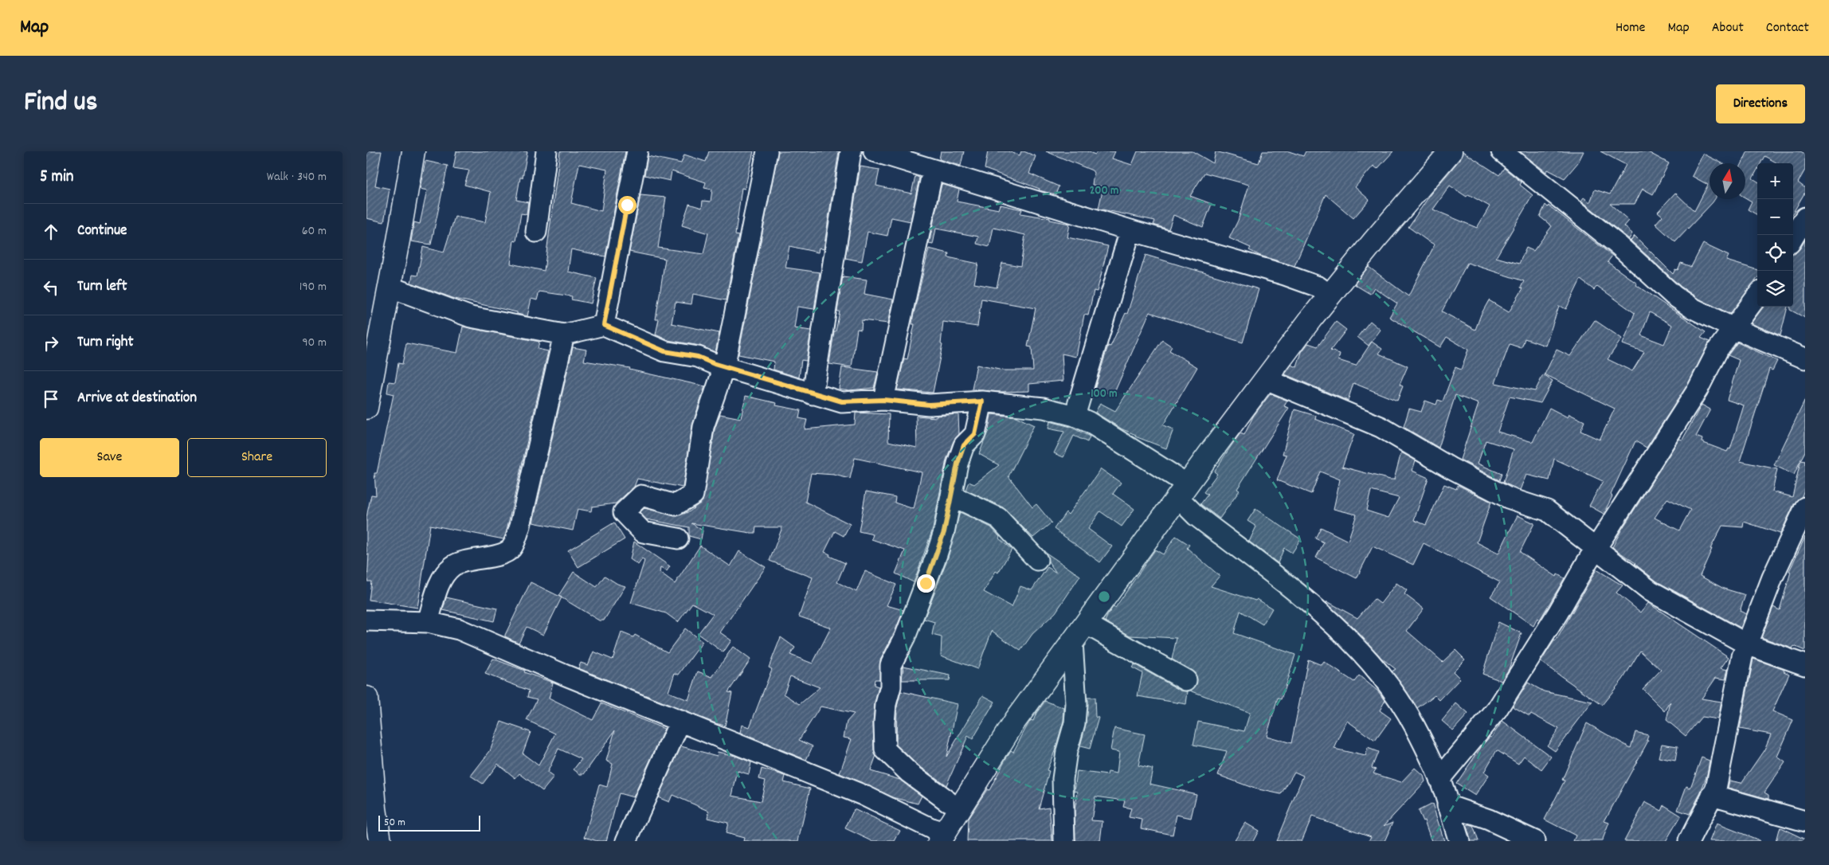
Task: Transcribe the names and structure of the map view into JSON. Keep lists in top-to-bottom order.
{
  "scale_bar": "50 m",
  "north": "top",
  "page": {
    "header": "Map",
    "nav": [
      "Home",
      "Map",
      "About",
      "Contact"
    ],
    "title": "Find us",
    "buttons": [
      "Directions",
      ["Save", "Share"]
    ],
    "heading": ["5 min", "Walk · 340 m"],
    "map_buttons": ["+", "−"],
    "list": [
      ["Continue", "60 m"],
      ["Turn left", "190 m"],
      ["Turn right", "90 m"],
      "Arrive at destination"
    ],
    "scale": "50 m"
  },
  "rings": ["200 m", "100 m"]
}
